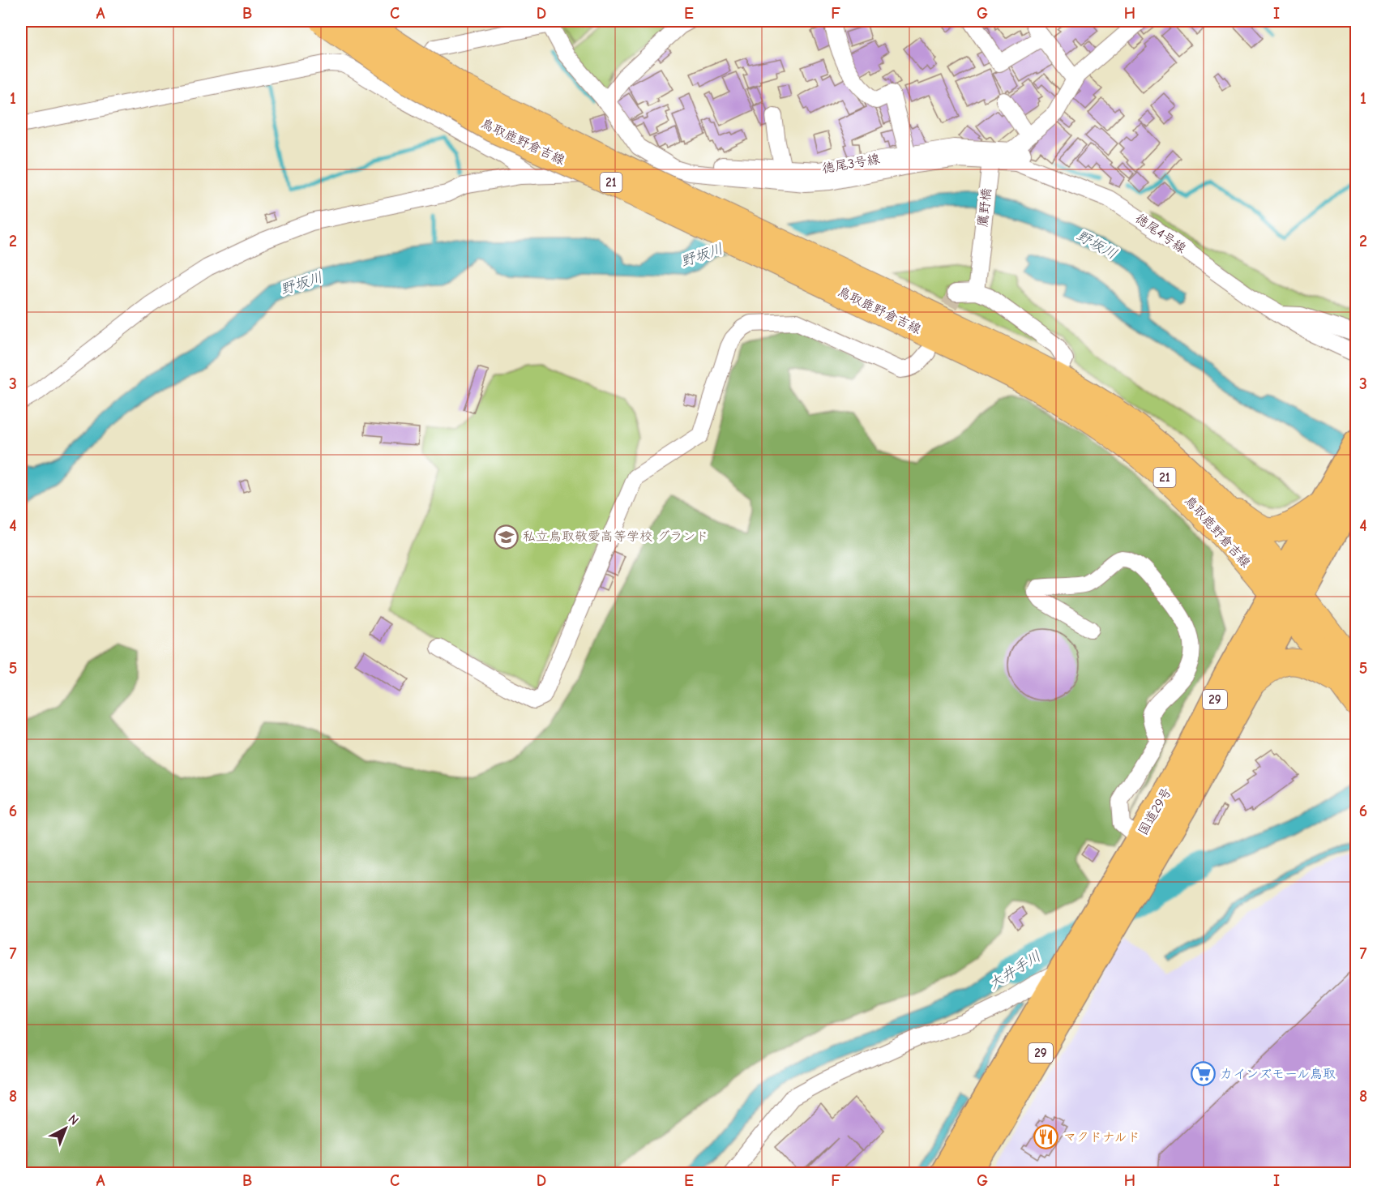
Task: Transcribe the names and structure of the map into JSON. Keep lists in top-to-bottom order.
{
  "streets": {
    "highway": ["29", "国道29号"],
    "main road": ["鳥取鹿野倉吉線", "21"],
    "street": ["徳尾3号線", "鷹野橋", "徳尾4号線"]
  },
  "crossings": [
    ["鳥取鹿野倉吉線", "国道29号"],
    ["徳尾3号線", "徳尾4号線"],
    ["鷹野橋", "徳尾4号線"]
  ],
  "water": ["野坂川", "大井手川"],
  "places": {
    "school or university": ["私立鳥取敬愛高等学校 グランド"],
    "supermarket": ["カインズモール鳥取"],
    "restaurant": ["マクドナルド"]
  },
  "north": "top right",
  "grid": {
    "columns": [
      "A",
      "B",
      "C",
      "D",
      "E",
      "F",
      "G",
      "H",
      "I"
    ],
    "rows": [
      "1",
      "2",
      "3",
      "4",
      "5",
      "6",
      "7",
      "8"
    ]
  }
}
